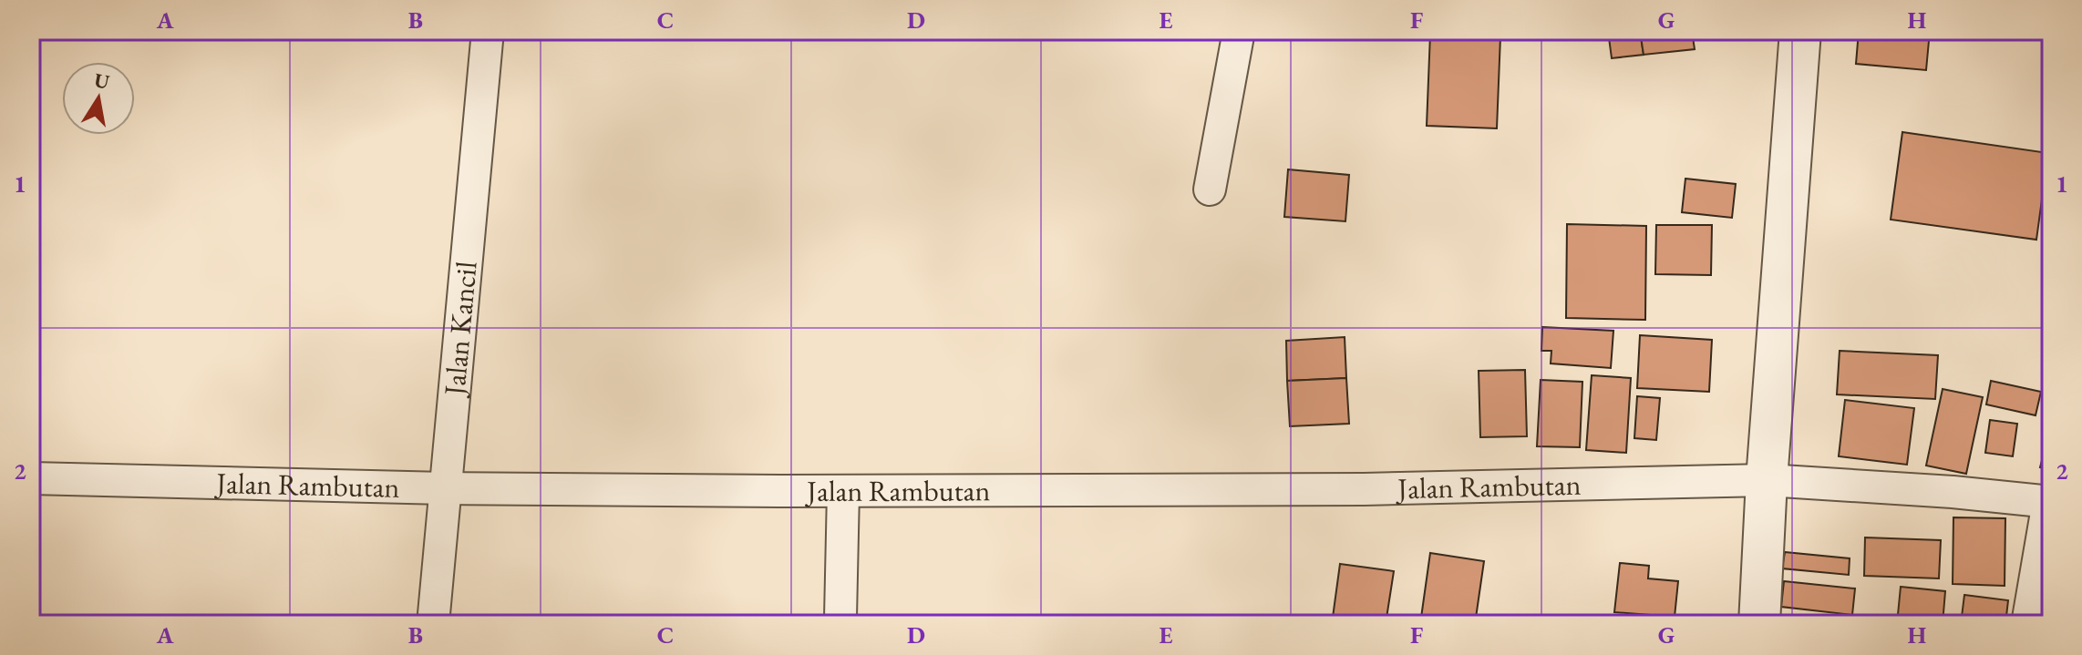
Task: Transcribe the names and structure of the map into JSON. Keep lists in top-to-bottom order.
{
  "streets": {
    "street": ["Jalan Kancil", "Jalan Rambutan"]
  },
  "crossings": [
    ["Jalan Kancil", "Jalan Rambutan"]
  ],
  "north": "top",
  "grid": {
    "columns": [
      "A",
      "B",
      "C",
      "D",
      "E",
      "F",
      "G",
      "H"
    ],
    "rows": ["1", "2"]
  }
}
